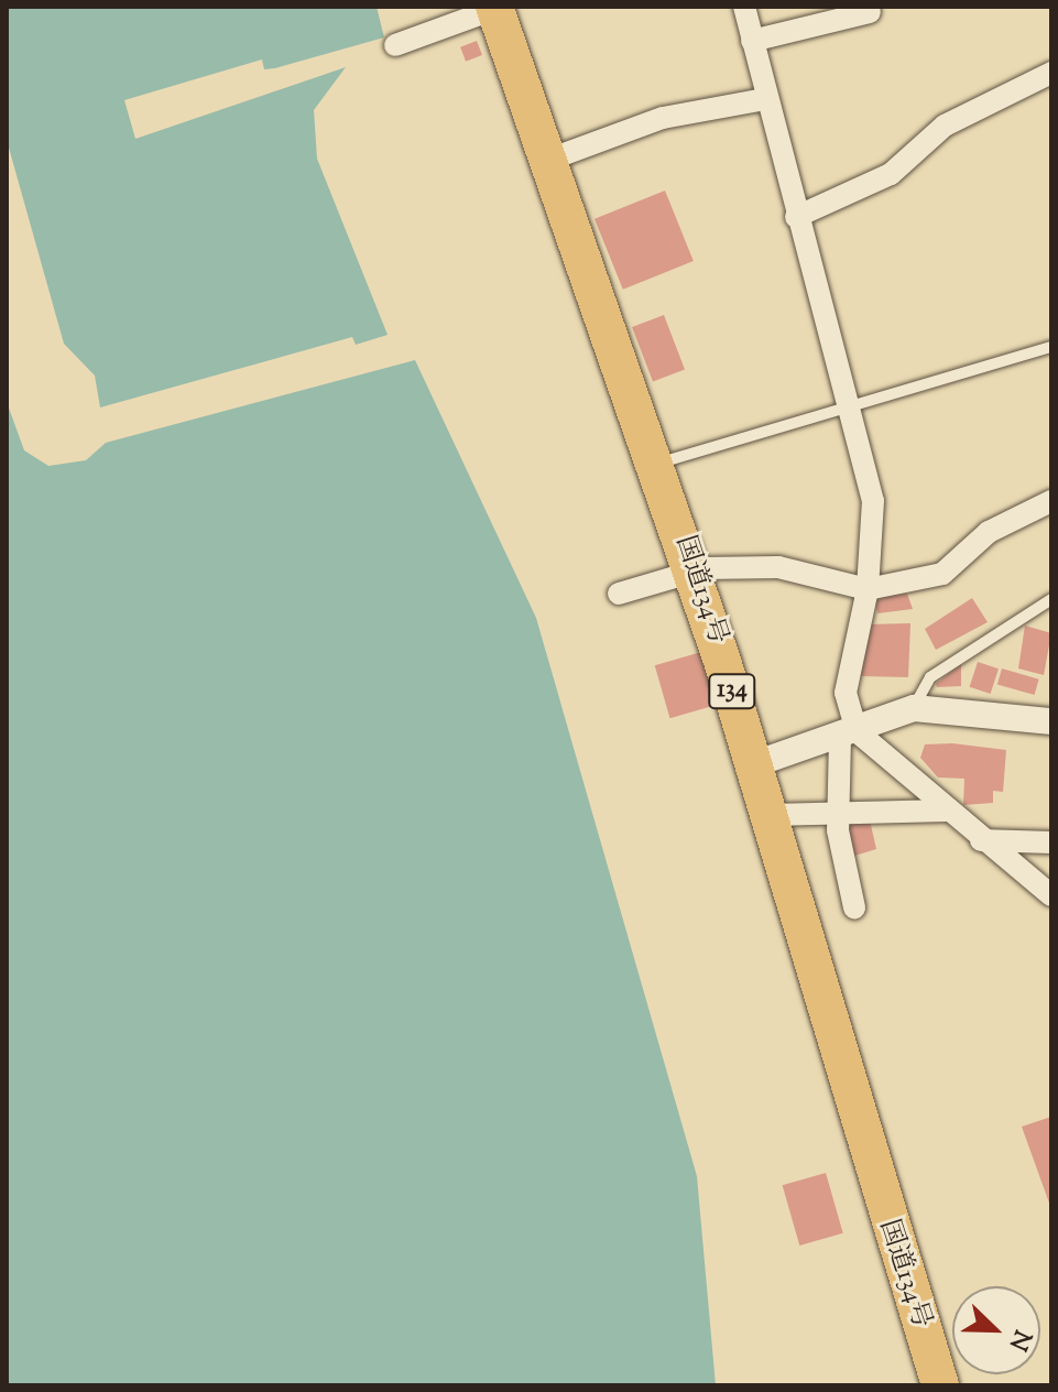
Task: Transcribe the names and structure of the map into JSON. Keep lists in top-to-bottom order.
{
  "streets": {
    "highway": ["国道134号", "134"]
  },
  "north": "bottom right"
}
